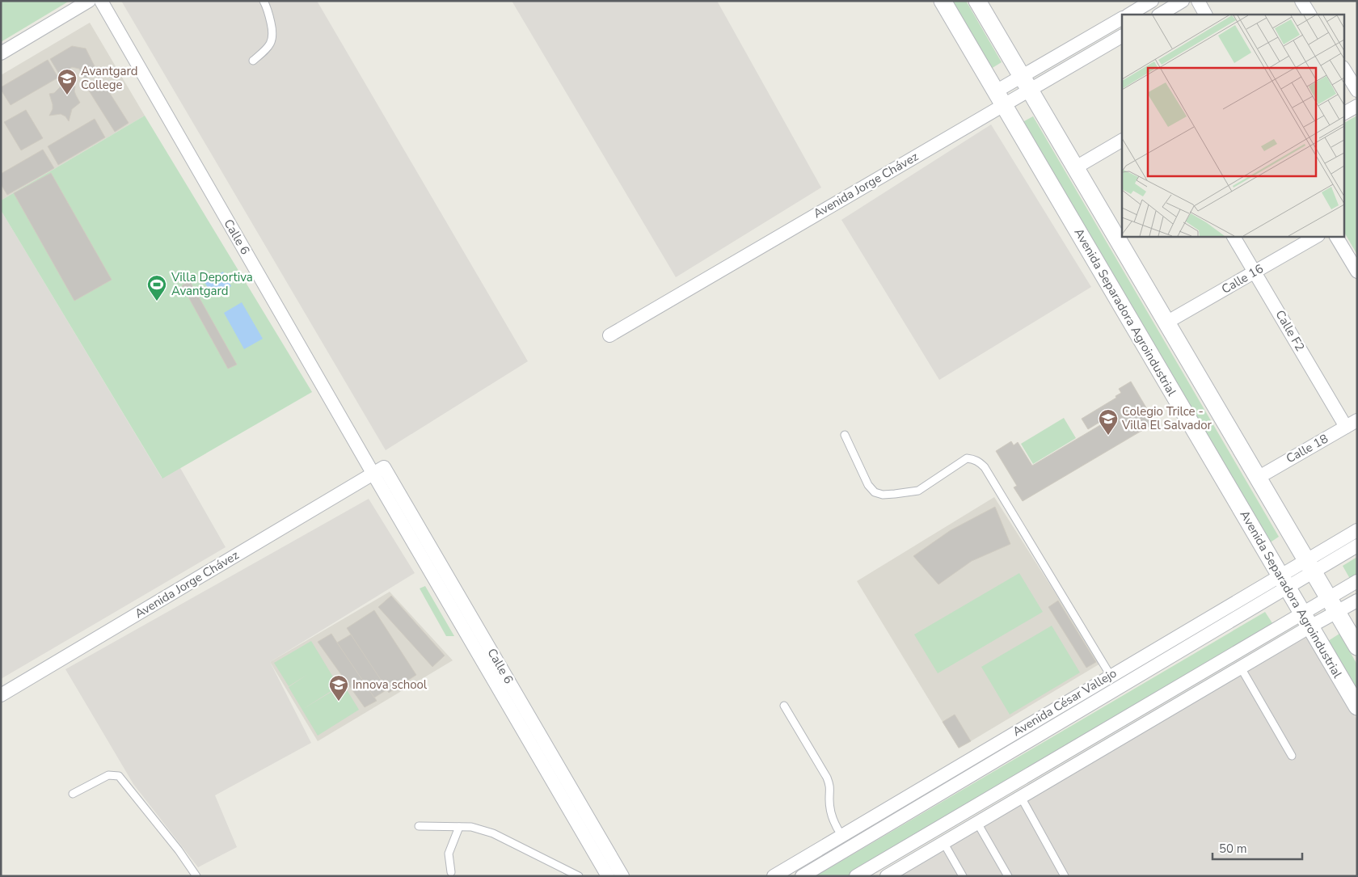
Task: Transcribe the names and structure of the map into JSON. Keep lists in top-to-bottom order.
{
  "streets": {
    "street": [
      "Avenida Jorge Chávez",
      "Calle 6",
      "Calle 16",
      "Avenida Separadora Agroindustrial",
      "Calle F2",
      "Calle 18",
      "Avenida César Vallejo"
    ]
  },
  "crossings": [
    ["Avenida Jorge Chávez", "Calle 6"],
    ["Avenida Jorge Chávez", "Avenida Separadora Agroindustrial"],
    ["Calle 16", "Calle F2"],
    ["Avenida Separadora Agroindustrial", "Avenida César Vallejo"],
    ["Calle F2", "Calle 18"]
  ],
  "places": {
    "school or university": ["Avantgard College", "Colegio Trilce - Villa El Salvador", "Innova school"],
    "sports": ["Villa Deportiva Avantgard"]
  },
  "scale_bar": "50 m"
}
